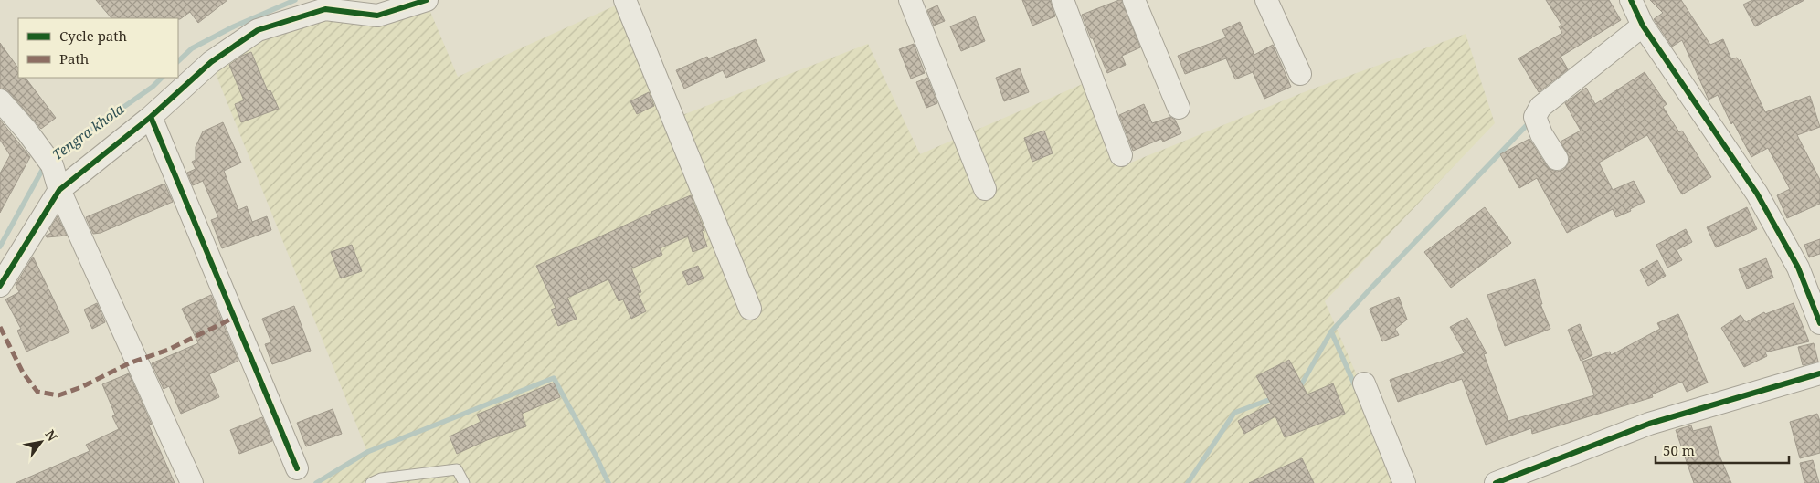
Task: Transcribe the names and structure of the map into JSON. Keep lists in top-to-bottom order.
{
  "water": ["Tengra khola"],
  "legend": ["Cycle path", "Path"],
  "scale_bar": "50 m",
  "north": "top right"
}
